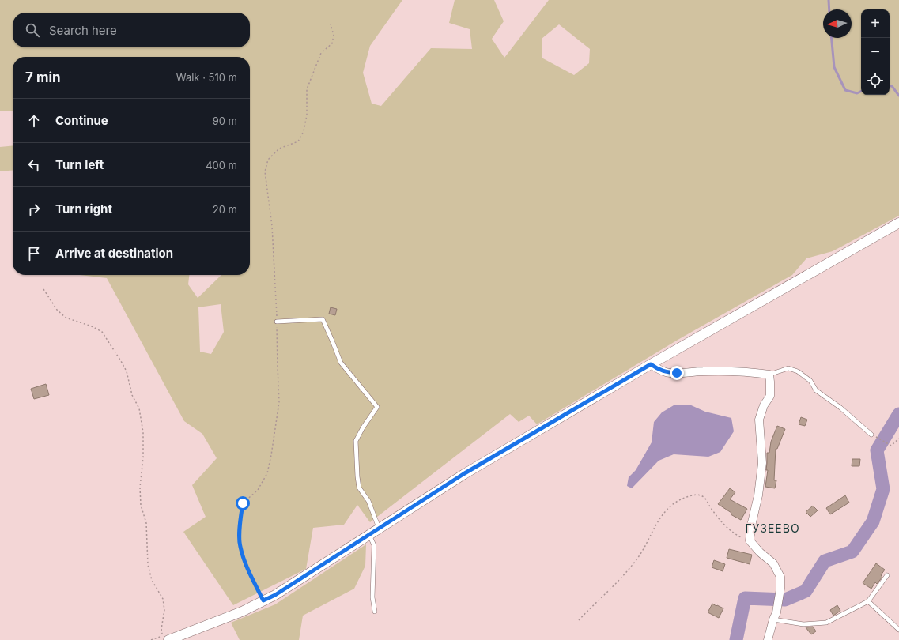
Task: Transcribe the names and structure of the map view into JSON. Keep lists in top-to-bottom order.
{
  "districts": ["ГУЗЕЕВО"],
  "north": "left",
  "page": {
    "map_buttons": ["+", "−"],
    "search": "Search here",
    "heading": ["7 min", "Walk · 510 m"],
    "list": [
      ["Continue", "90 m"],
      ["Turn left", "400 m"],
      ["Turn right", "20 m"],
      "Arrive at destination"
    ]
  }
}
